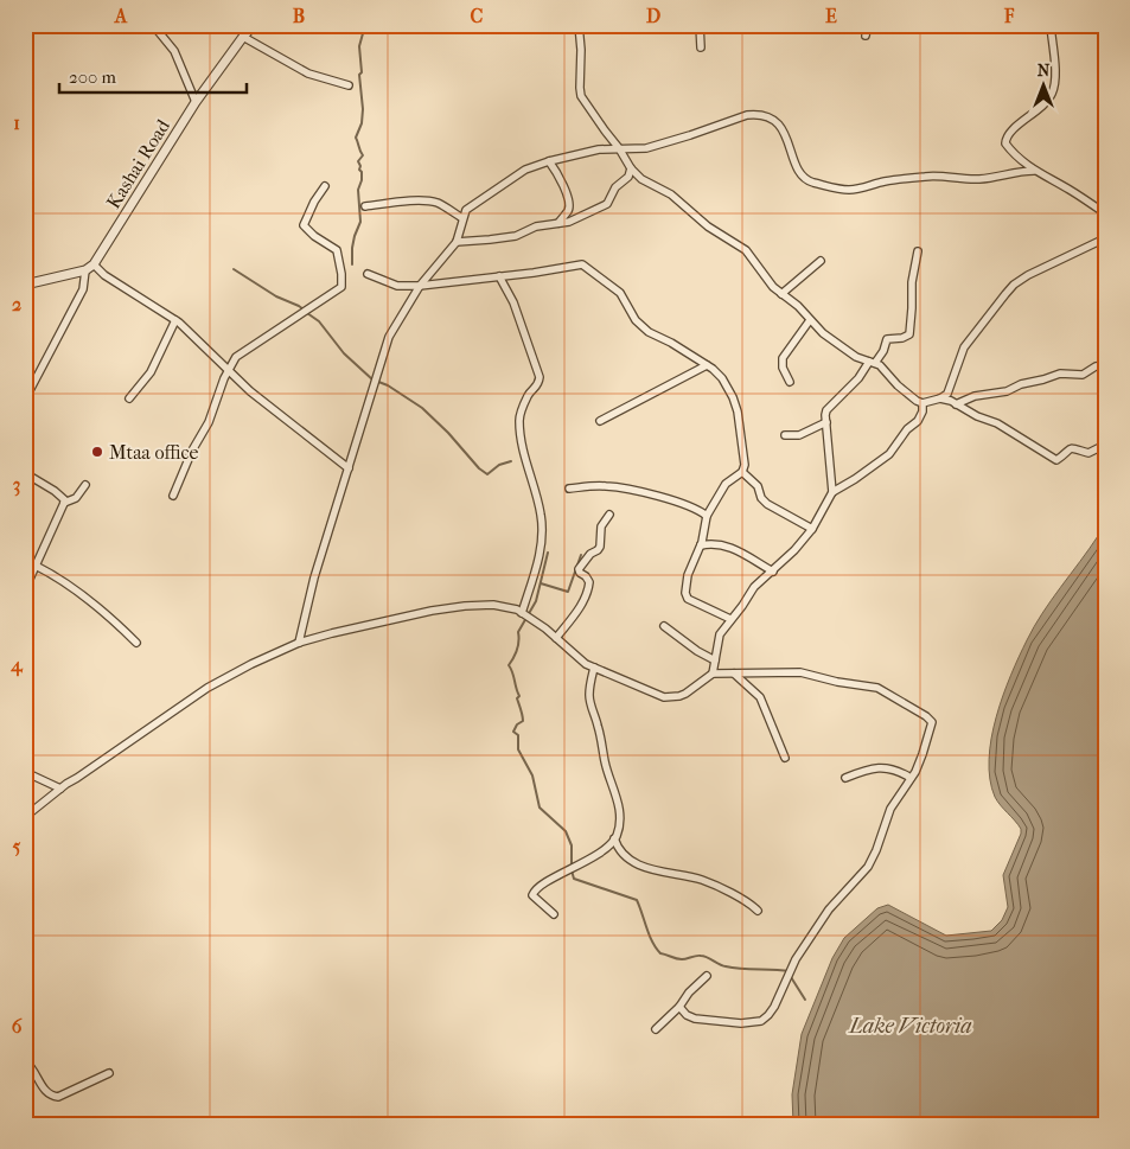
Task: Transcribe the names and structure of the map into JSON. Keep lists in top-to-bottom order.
{
  "streets": {
    "street": ["Kashai Road"]
  },
  "water": ["Lake Victoria"],
  "places": ["Mtaa office"],
  "scale_bar": "200 m",
  "north": "top",
  "grid": {
    "columns": [
      "A",
      "B",
      "C",
      "D",
      "E",
      "F"
    ],
    "rows": [
      "1",
      "2",
      "3",
      "4",
      "5",
      "6"
    ]
  }
}
